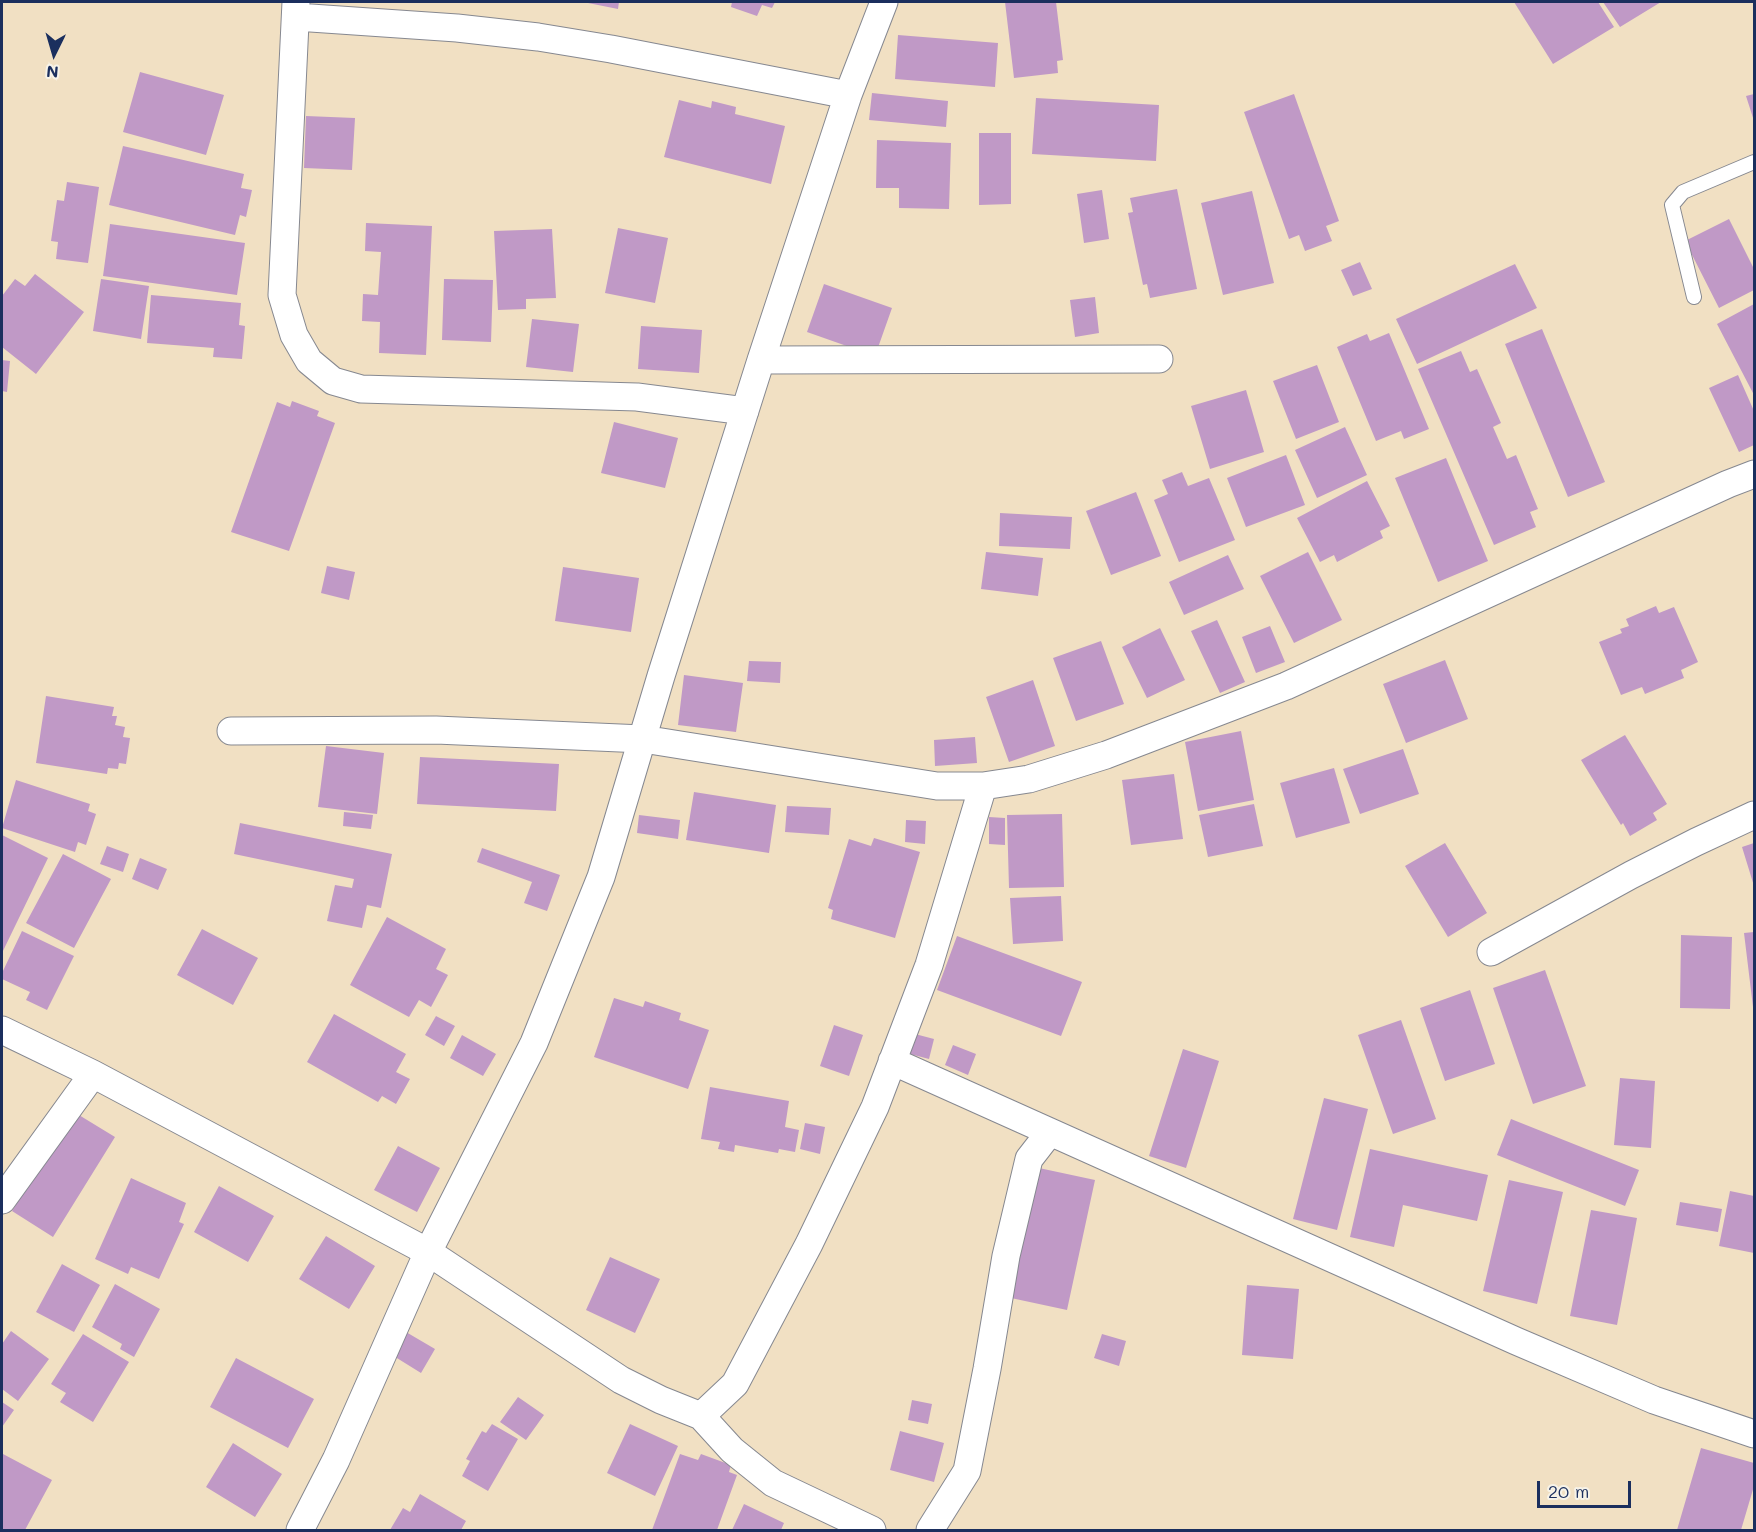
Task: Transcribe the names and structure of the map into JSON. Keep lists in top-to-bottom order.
{
  "scale_bar": "20 m",
  "north": "bottom"
}
